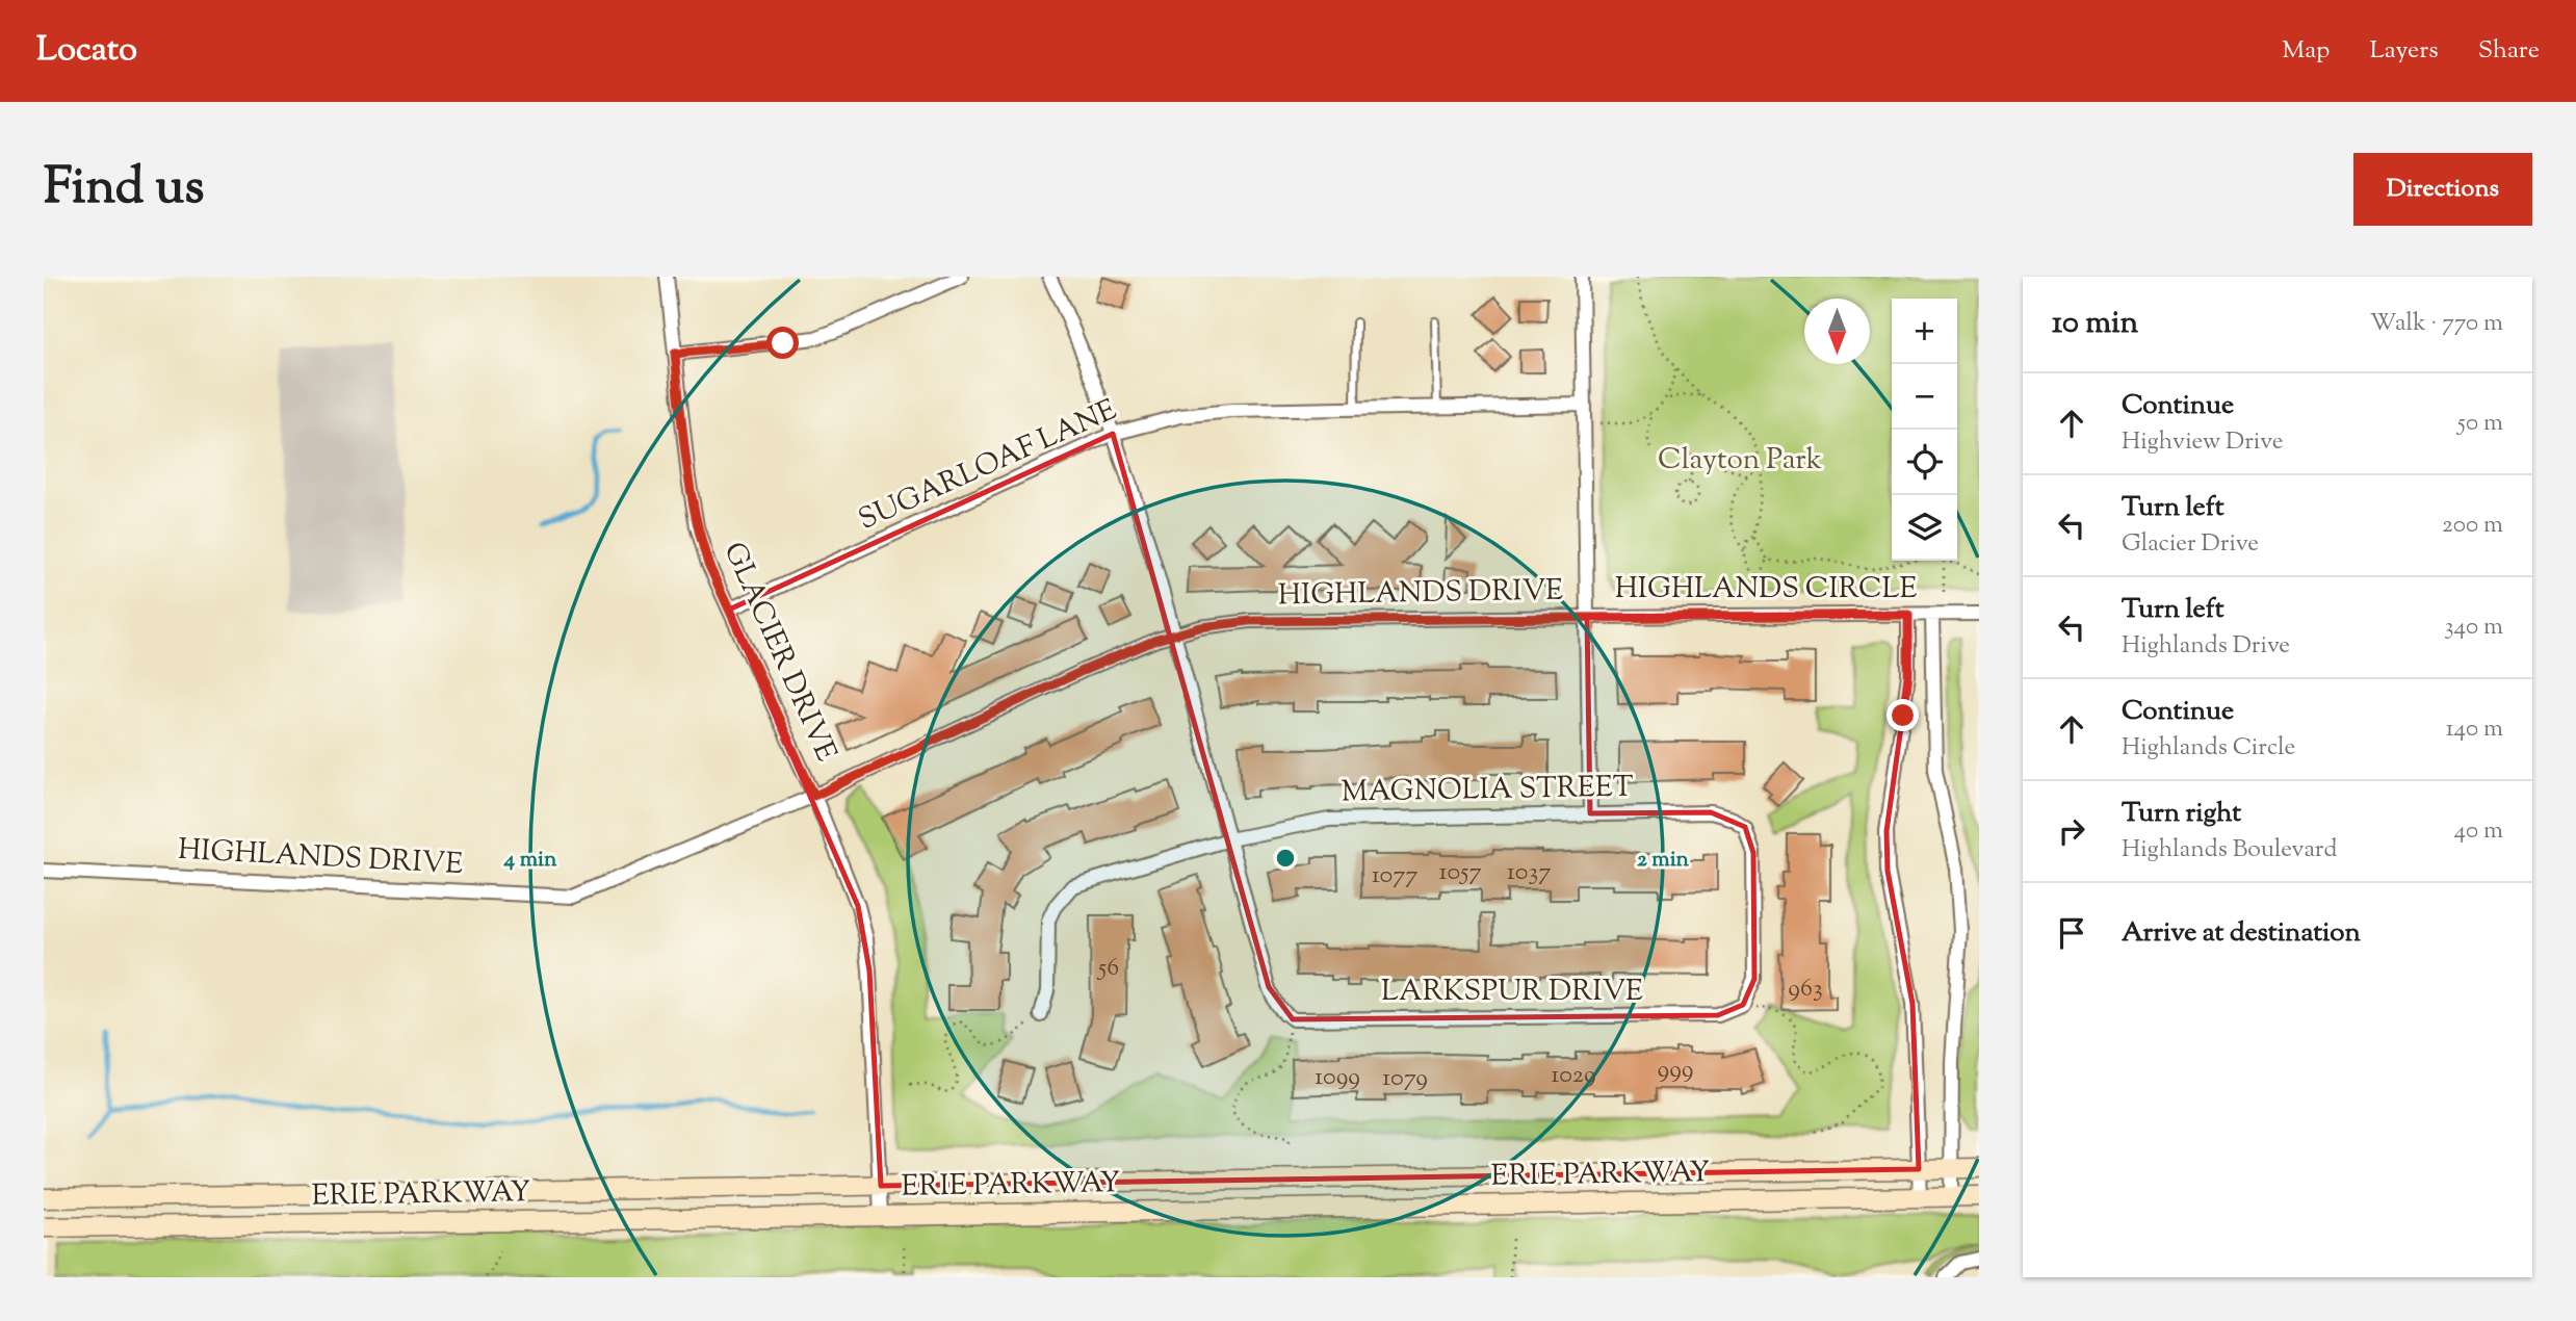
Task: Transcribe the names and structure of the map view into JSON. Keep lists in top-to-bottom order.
{
  "streets": {
    "main road": ["ERIE PARKWAY"],
    "street": [
      "SUGARLOAF LANE",
      "HIGHLANDS CIRCLE",
      "HIGHLANDS DRIVE",
      "GLACIER DRIVE",
      "MAGNOLIA STREET",
      "LARKSPUR DRIVE"
    ]
  },
  "crossings": [
    ["SUGARLOAF LANE", "HIGHLANDS CIRCLE"],
    ["SUGARLOAF LANE", "GLACIER DRIVE"],
    ["HIGHLANDS CIRCLE", "HIGHLANDS DRIVE"],
    ["HIGHLANDS DRIVE", "GLACIER DRIVE"],
    ["GLACIER DRIVE", "ERIE PARKWAY"],
    ["MAGNOLIA STREET", "LARKSPUR DRIVE"]
  ],
  "parks": ["Clayton Park"],
  "house_numbers": [
    "1057",
    "1037",
    "1077",
    "56",
    "963",
    "999",
    "1029",
    "1099",
    "1079"
  ],
  "north": "bottom",
  "page": {
    "header": "Locato",
    "nav": ["Map", "Layers", "Share"],
    "title": "Find us",
    "buttons": "Directions",
    "heading": ["10 min", "Walk · 770 m"],
    "map_buttons": ["+", "−"],
    "list": [
      ["Continue", "Highview Drive", "50 m"],
      ["Turn left", "Glacier Drive", "200 m"],
      ["Turn left", "Highlands Drive", "340 m"],
      ["Continue", "Highlands Circle", "140 m"],
      ["Turn right", "Highlands Boulevard", "40 m"],
      "Arrive at destination"
    ]
  },
  "rings": ["2 min", "4 min"]
}
